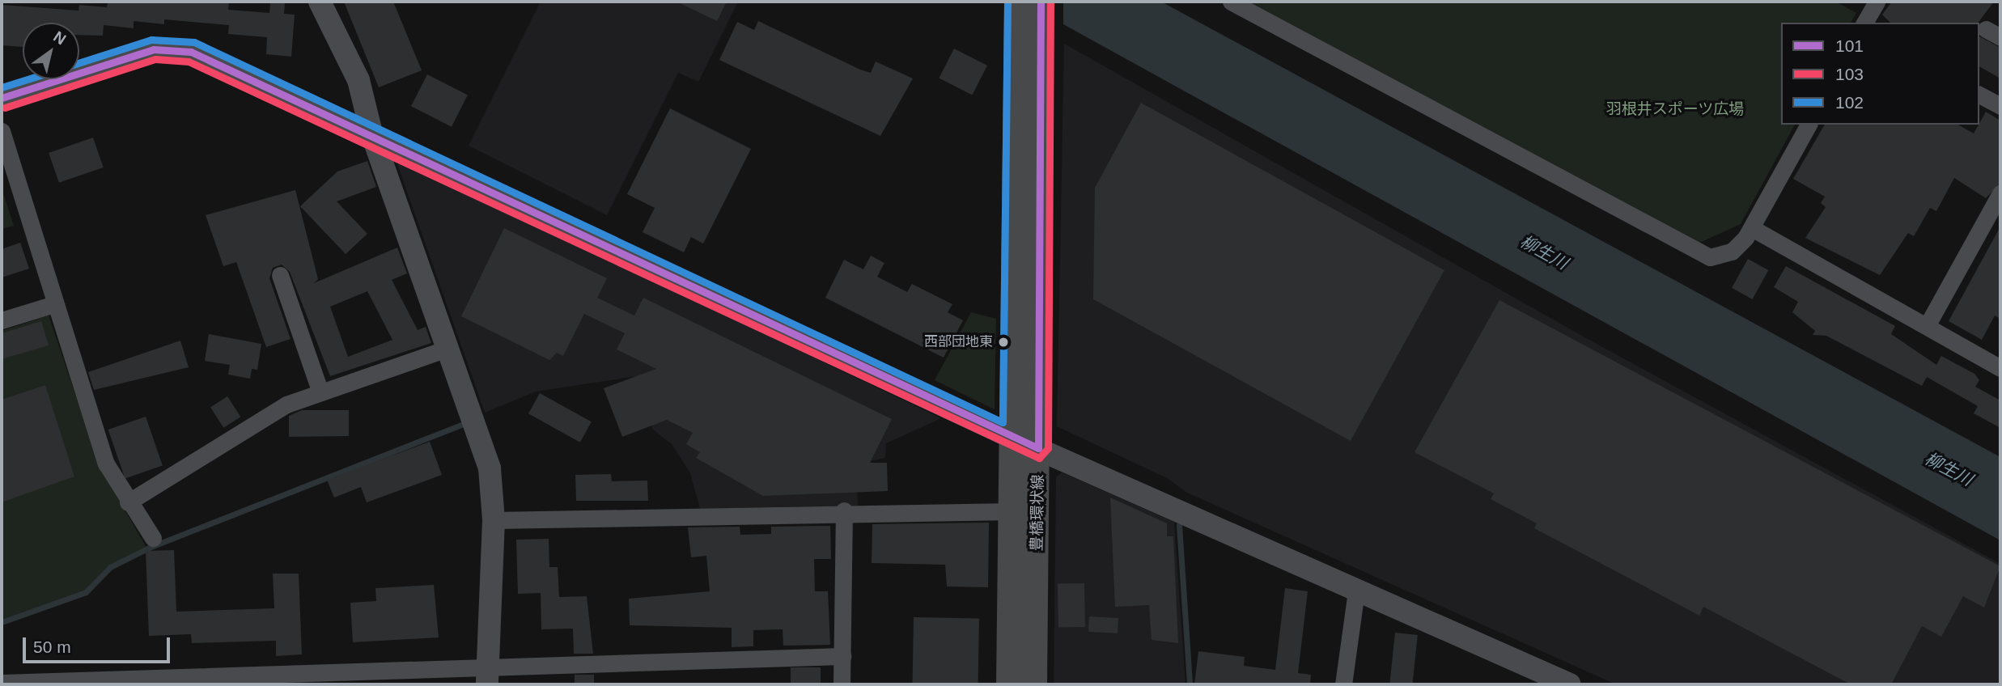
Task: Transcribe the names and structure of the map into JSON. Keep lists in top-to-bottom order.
{
  "streets": {
    "main road": ["豊橋環状線"]
  },
  "water": ["柳生川"],
  "parks": ["羽根井スポーツ広場"],
  "places": ["西部団地東"],
  "lines": ["transit line 101", "transit line 103", "transit line 102"],
  "legend": ["101", "103", "102"],
  "scale_bar": "50 m",
  "north": "top right"
}
